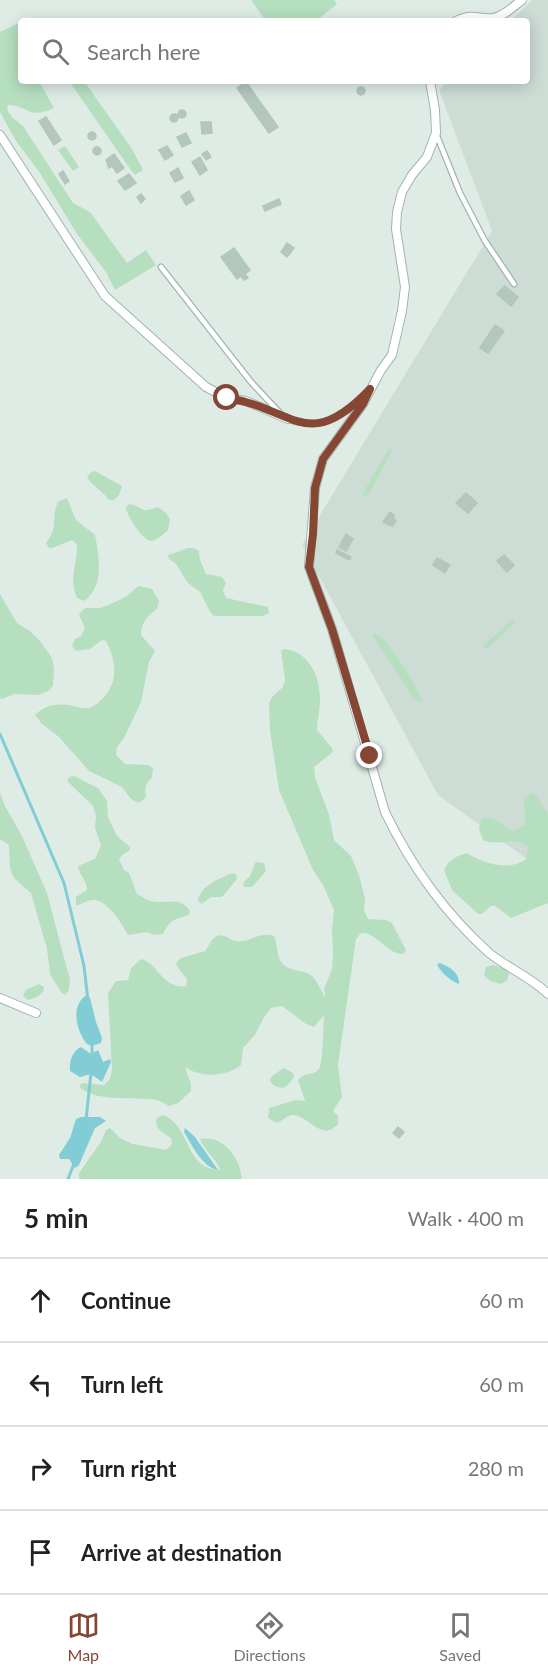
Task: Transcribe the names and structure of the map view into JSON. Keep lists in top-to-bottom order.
{
  "page": {
    "search": "Search here",
    "heading": ["5 min", "Walk · 400 m"],
    "list": [
      ["Continue", "60 m"],
      ["Turn left", "60 m"],
      ["Turn right", "280 m"],
      "Arrive at destination"
    ],
    "nav": ["Map", "Directions", "Saved"]
  }
}
